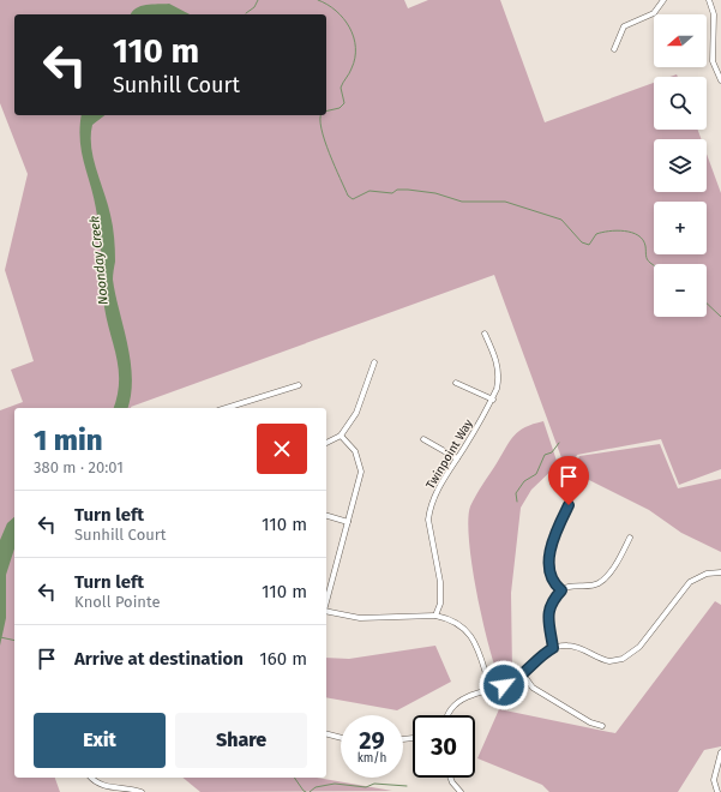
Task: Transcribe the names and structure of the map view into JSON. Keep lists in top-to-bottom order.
{
  "streets": {
    "street": ["Twinpoint Way"]
  },
  "water": ["Noonday Creek"],
  "north": "left",
  "page": {
    "map_buttons": ["+", "−"],
    "turn": ["110 m", "Sunhill Court"],
    "heading": ["1 min", "380 m · 20:01"],
    "list": [
      {
        "name": "Turn left",
        "note": "Sunhill Court",
        "value": "110 m"
      },
      {
        "name": "Turn left",
        "note": "Knoll Pointe",
        "value": "110 m"
      },
      {
        "name": "Arrive at destination",
        "value": "160 m"
      }
    ],
    "buttons": ["Exit", "Share"],
    "speed": "29 km/h",
    "limit": "30"
  }
}
